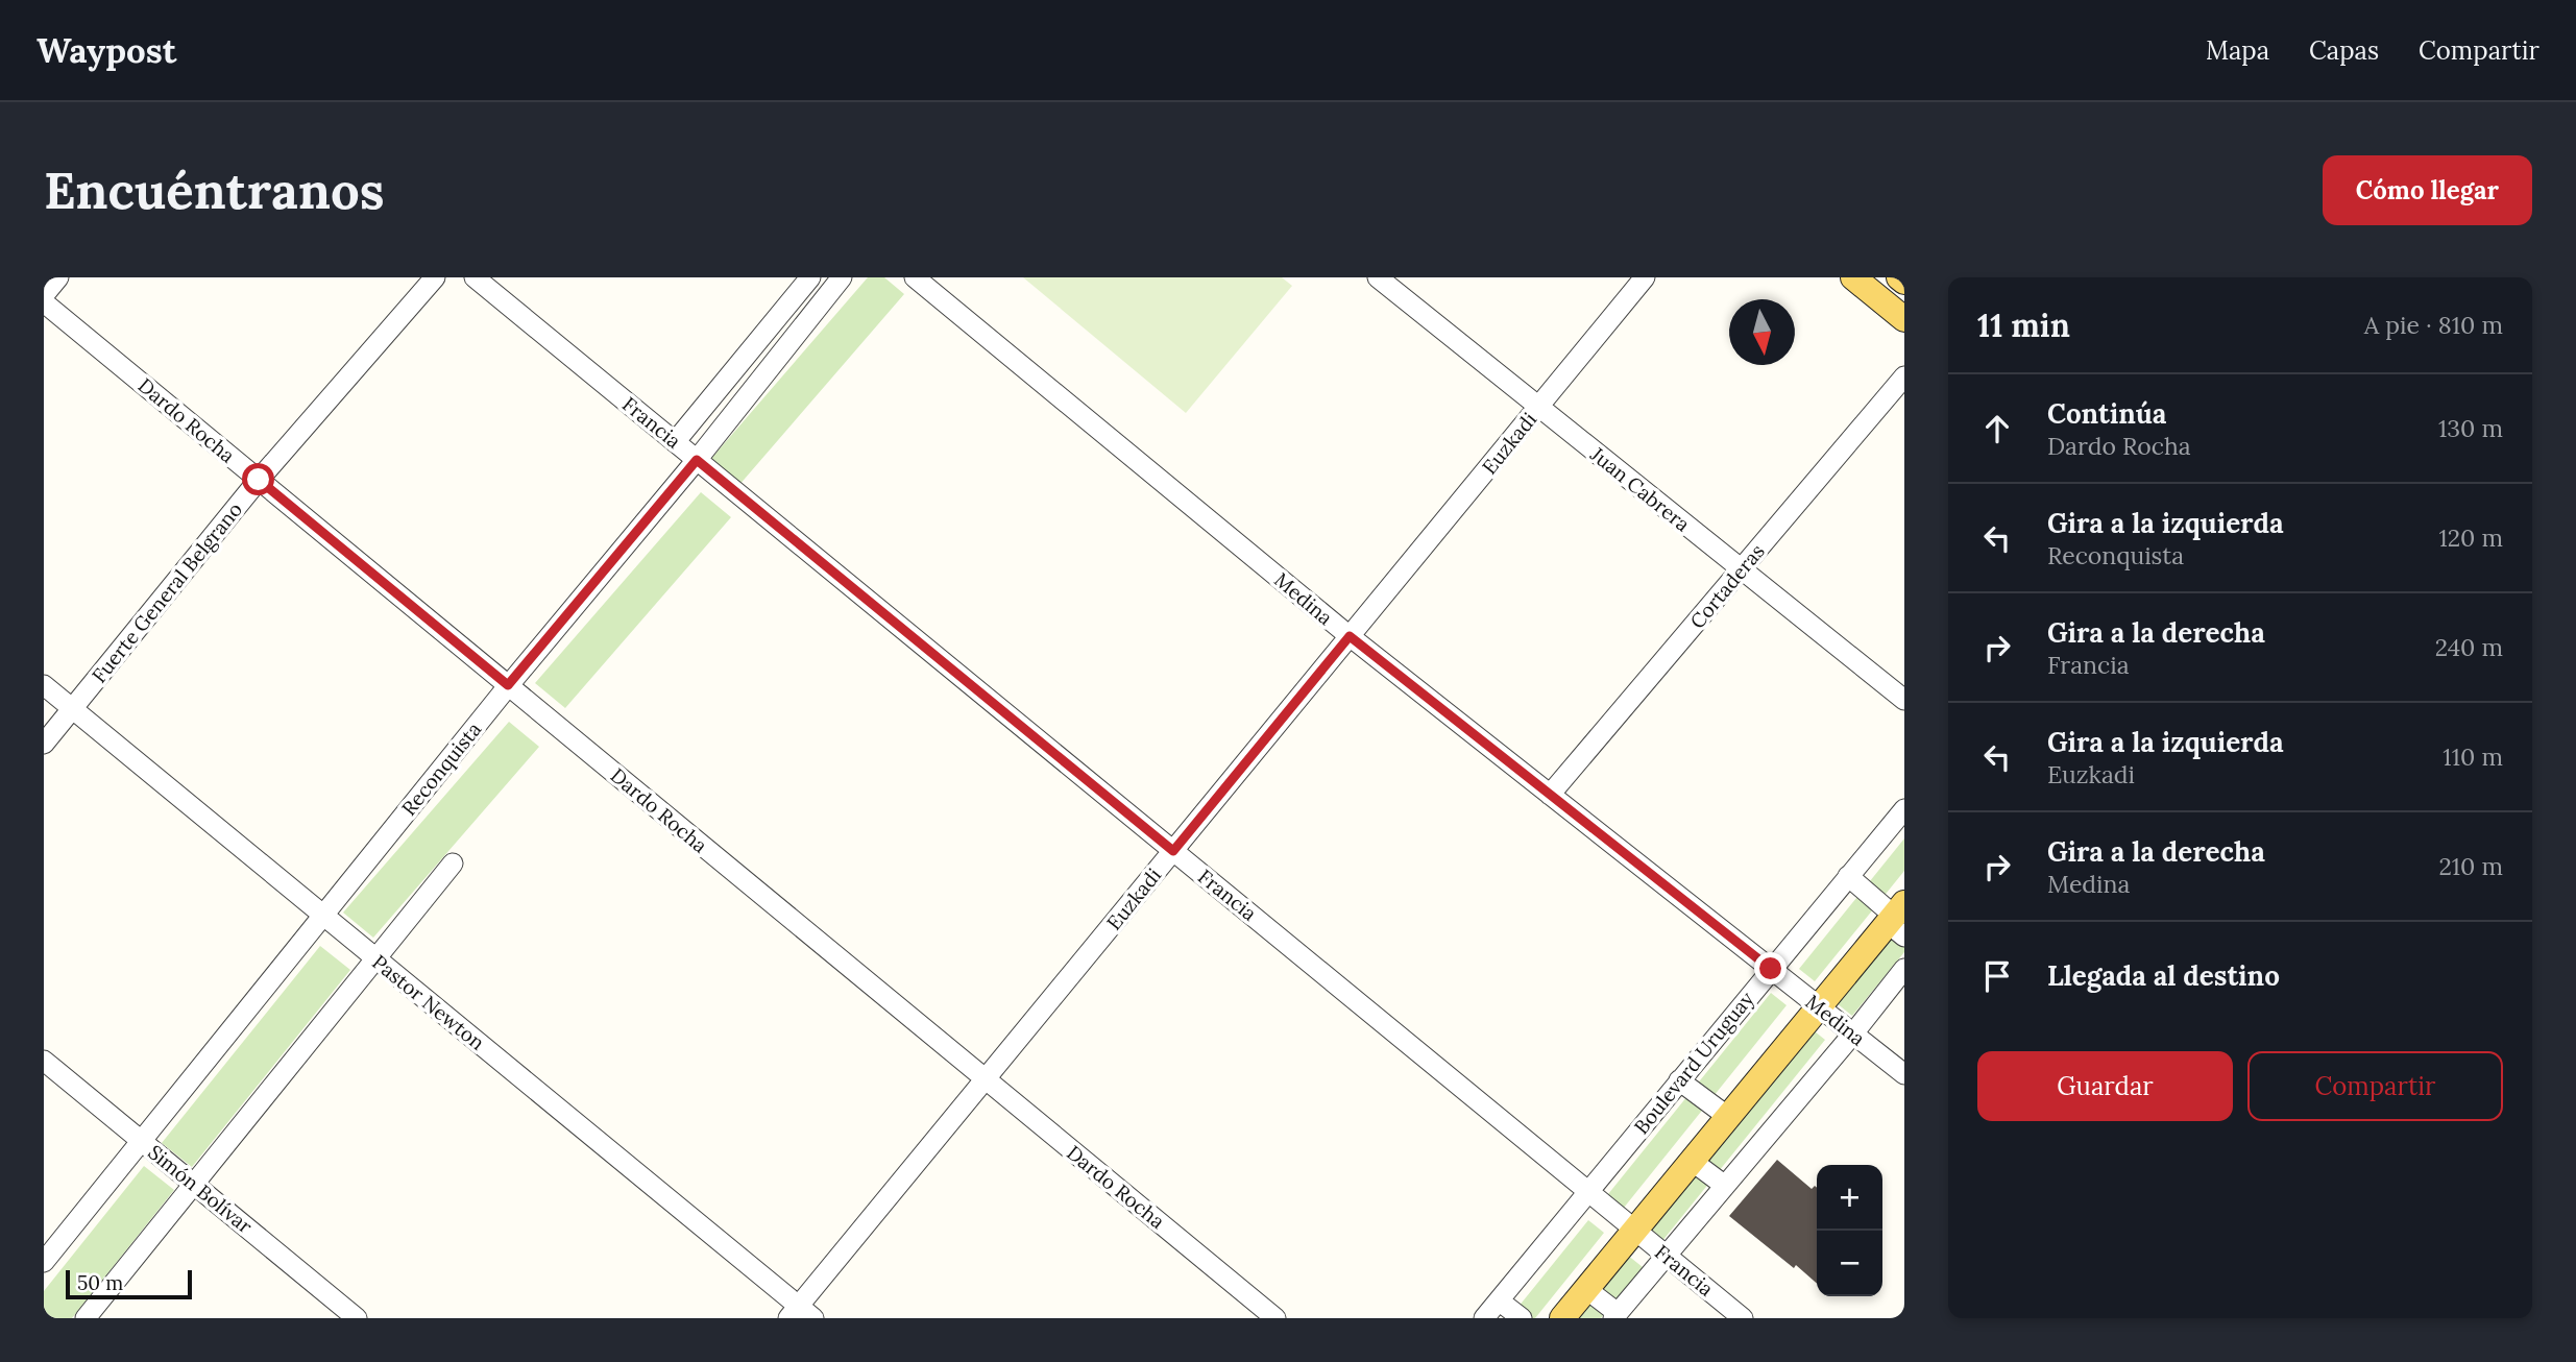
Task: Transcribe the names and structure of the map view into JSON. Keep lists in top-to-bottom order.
{
  "streets": {
    "street": [
      "Dardo Rocha",
      "Francia",
      "Euzkadi",
      "Juan Cabrera",
      "Cortaderas",
      "Fuerte General Belgrano",
      "Medina",
      "Reconquista",
      "Pastor Newton",
      "Boulevard Uruguay",
      "Simón Bolívar"
    ]
  },
  "crossings": [
    ["Dardo Rocha", "Euzkadi"],
    ["Dardo Rocha", "Fuerte General Belgrano"],
    ["Dardo Rocha", "Reconquista"],
    ["Francia", "Euzkadi"],
    ["Francia", "Reconquista"],
    ["Francia", "Boulevard Uruguay"],
    ["Euzkadi", "Juan Cabrera"],
    ["Euzkadi", "Medina"],
    ["Euzkadi", "Pastor Newton"],
    ["Juan Cabrera", "Cortaderas"],
    ["Cortaderas", "Medina"],
    ["Fuerte General Belgrano", "Pastor Newton"],
    ["Medina", "Boulevard Uruguay"],
    ["Reconquista", "Pastor Newton"],
    ["Reconquista", "Simón Bolívar"]
  ],
  "scale_bar": "50 m",
  "north": "bottom",
  "page": {
    "header": "Waypost",
    "nav": ["Mapa", "Capas", "Compartir"],
    "buttons": [
      "Cómo llegar",
      ["Guardar", "Compartir"]
    ],
    "title": "Encuéntranos",
    "heading": ["11 min", "A pie · 810 m"],
    "list": [
      ["Continúa", "Dardo Rocha", "130 m"],
      ["Gira a la izquierda", "Reconquista", "120 m"],
      ["Gira a la derecha", "Francia", "240 m"],
      ["Gira a la izquierda", "Euzkadi", "110 m"],
      ["Gira a la derecha", "Medina", "210 m"],
      "Llegada al destino"
    ],
    "map_buttons": ["+", "−"],
    "scale": "50 m"
  }
}
